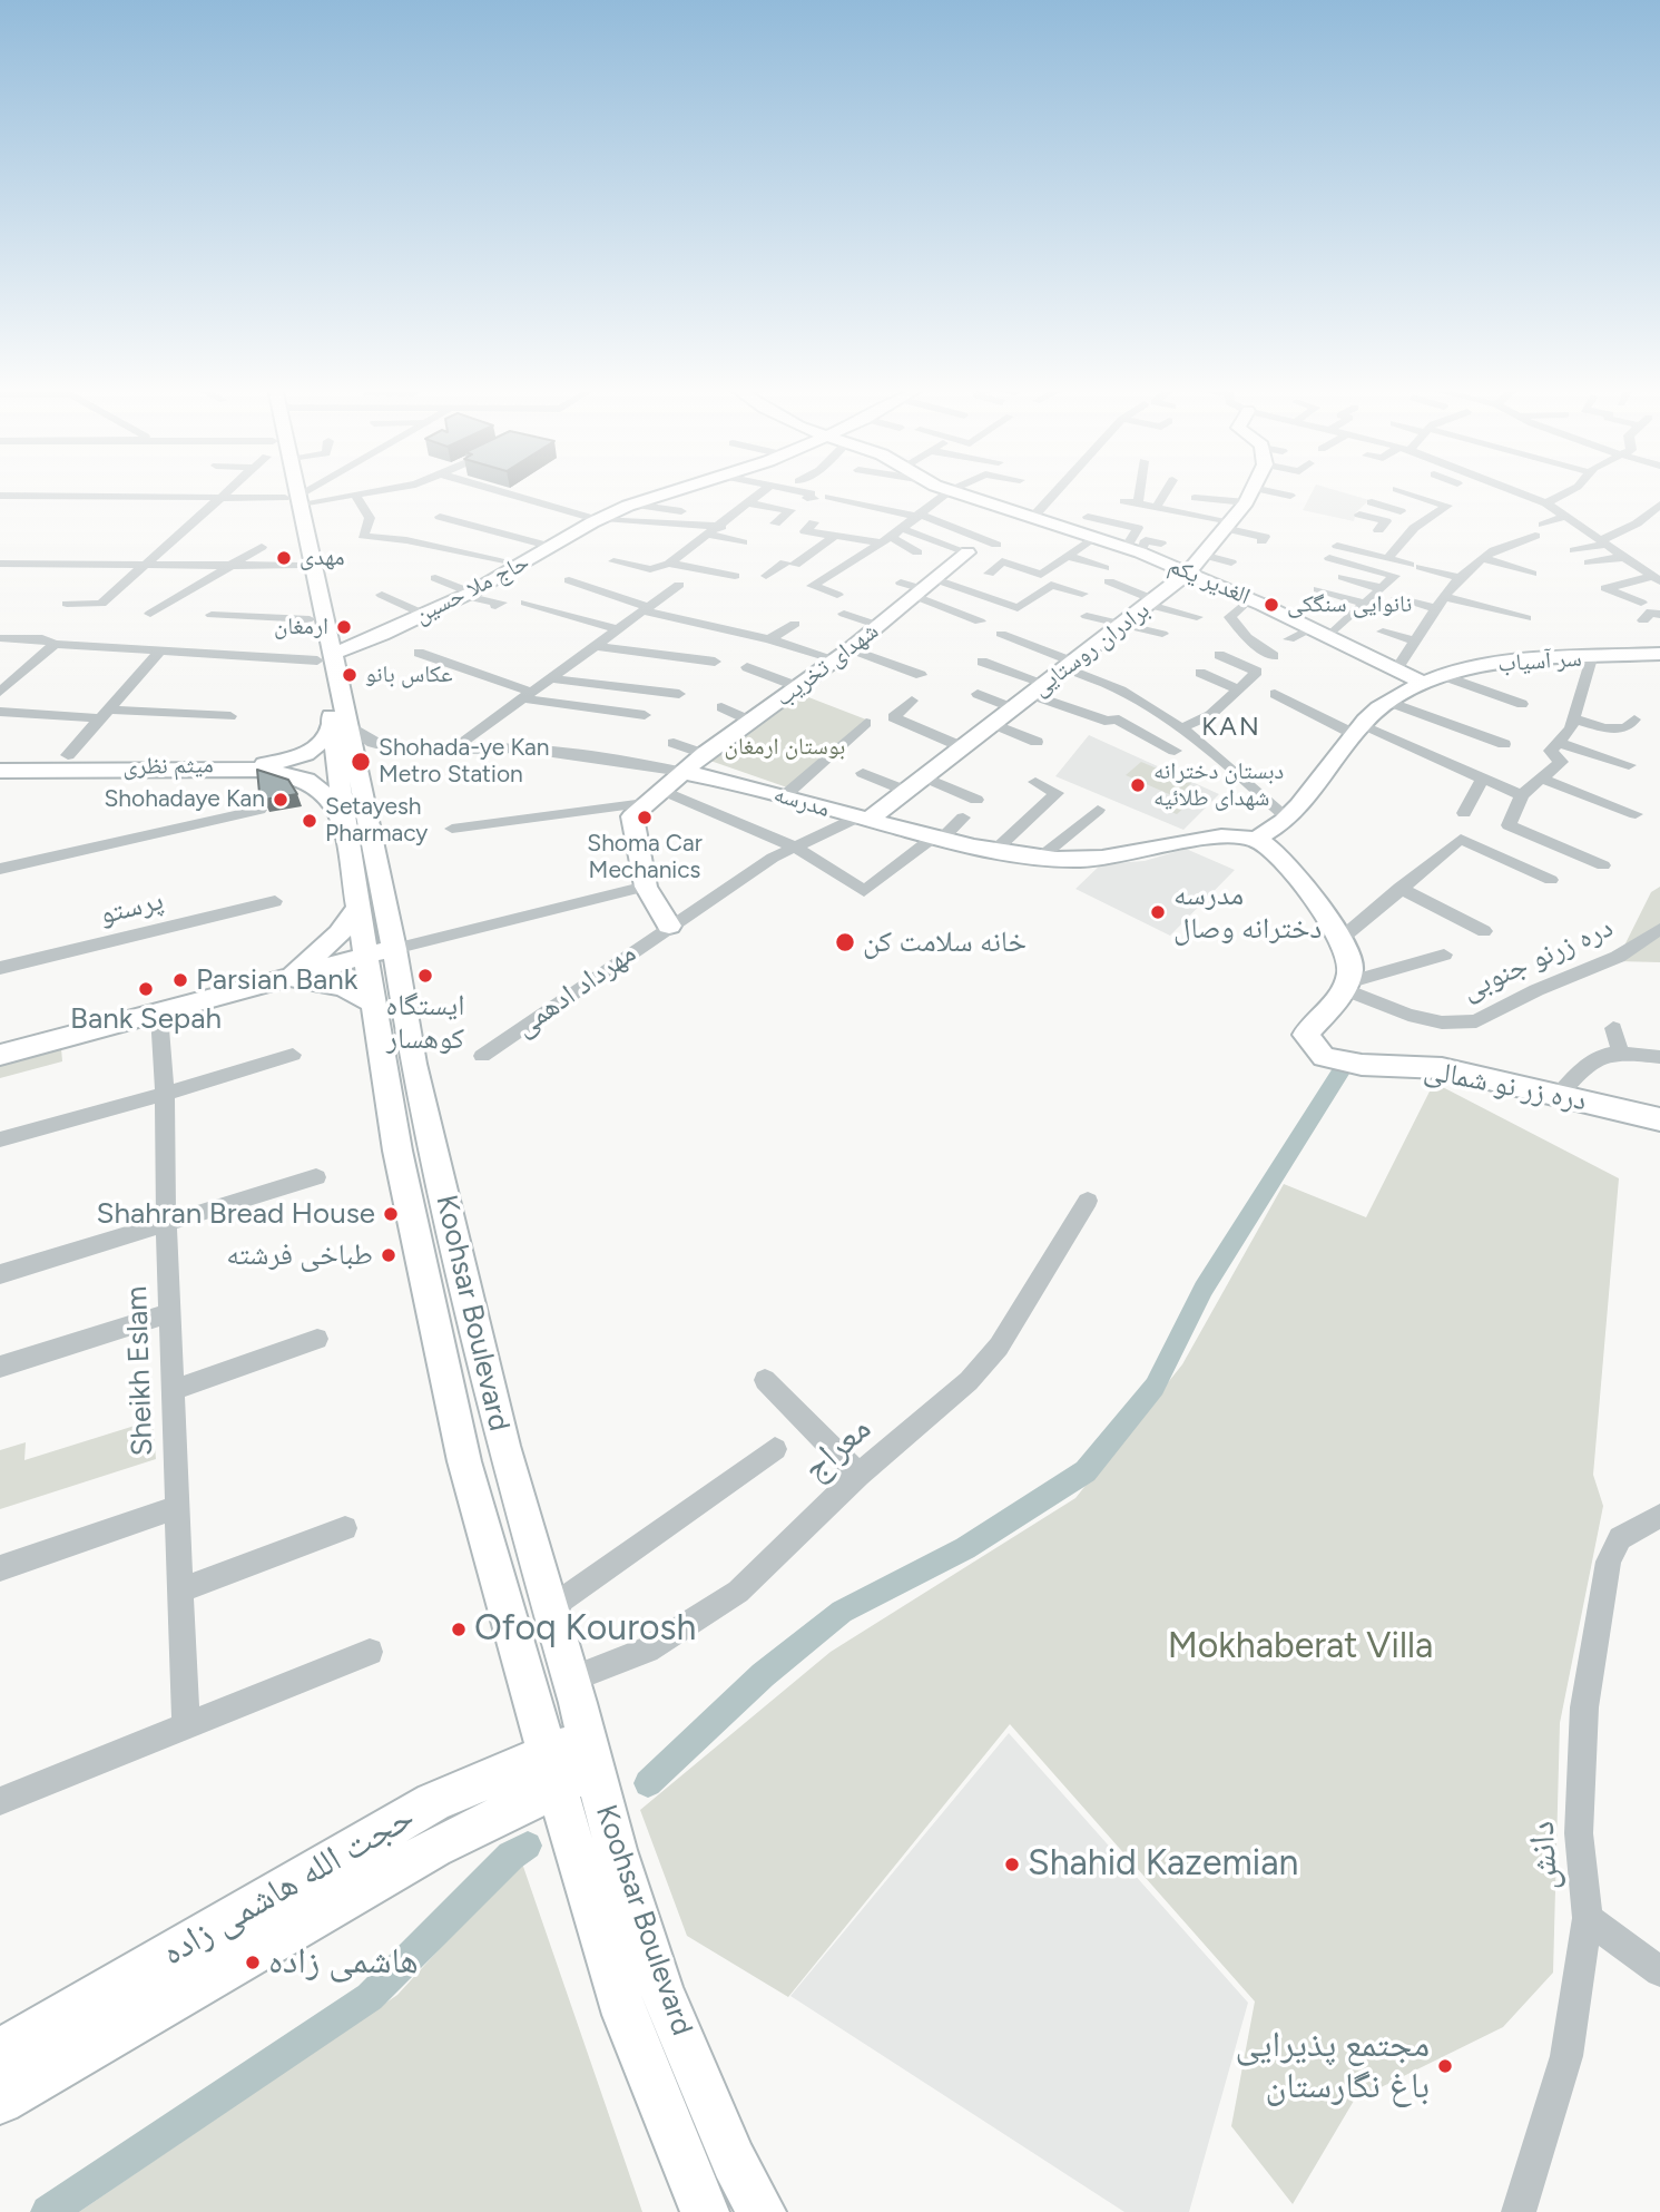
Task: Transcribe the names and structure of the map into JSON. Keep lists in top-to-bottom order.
{
  "streets": {
    "street": [
      "الغدیر یکم",
      "حاج ملا حسین",
      "برادران روستایی",
      "سر آسیاب",
      "شهدای تخریب",
      "میثم نظری",
      "مدرسه",
      "پرستو",
      "دره زرنو جنوبی",
      "مهرداد ادهمی",
      "دره زر نو شمالی",
      "Koohsar Boulevard",
      "Sheikh Eslam",
      "معراج",
      "دانش",
      "حجت الله هاشمی زاده"
    ]
  },
  "crossings": [
    ["الغدیر یکم", "برادران روستایی"],
    ["الغدیر یکم", "سر آسیاب"],
    ["حاج ملا حسین", "Koohsar Boulevard"],
    ["برادران روستایی", "مدرسه"],
    ["برادران روستایی", "مهرداد ادهمی"],
    ["شهدای تخریب", "مدرسه"],
    ["میثم نظری", "Koohsar Boulevard"],
    ["مدرسه", "مهرداد ادهمی"],
    ["مدرسه", "Koohsar Boulevard"],
    ["دره زرنو جنوبی", "دره زر نو شمالی"],
    ["Koohsar Boulevard", "معراج"],
    ["Koohsar Boulevard", "حجت الله هاشمی زاده"]
  ],
  "districts": ["KAN"],
  "parks": ["بوستان ارمغان", "Mokhaberat Villa"],
  "places": [
    "مهدی",
    "نانوایی سنگکی",
    "ارمغان",
    "عکاس بانو",
    "Shohada-ye Kan Metro Station",
    "دبستان دخترانه شهدای طلائیه",
    "Shohadaye Kan",
    "Shoma Car Mechanics",
    "Setayesh Pharmacy",
    "مدرسه دخترانه وصال",
    "خانه سلامت کن",
    "ایستگاه کوهسار",
    "Parsian Bank",
    "Bank Sepah",
    "Shahran Bread House",
    "طباخی فرشته",
    "Ofoq Kourosh",
    "Shahid Kazemian",
    "هاشمی زاده",
    "مجتمع پذیرایی باغ نگارستان"
  ]
}
